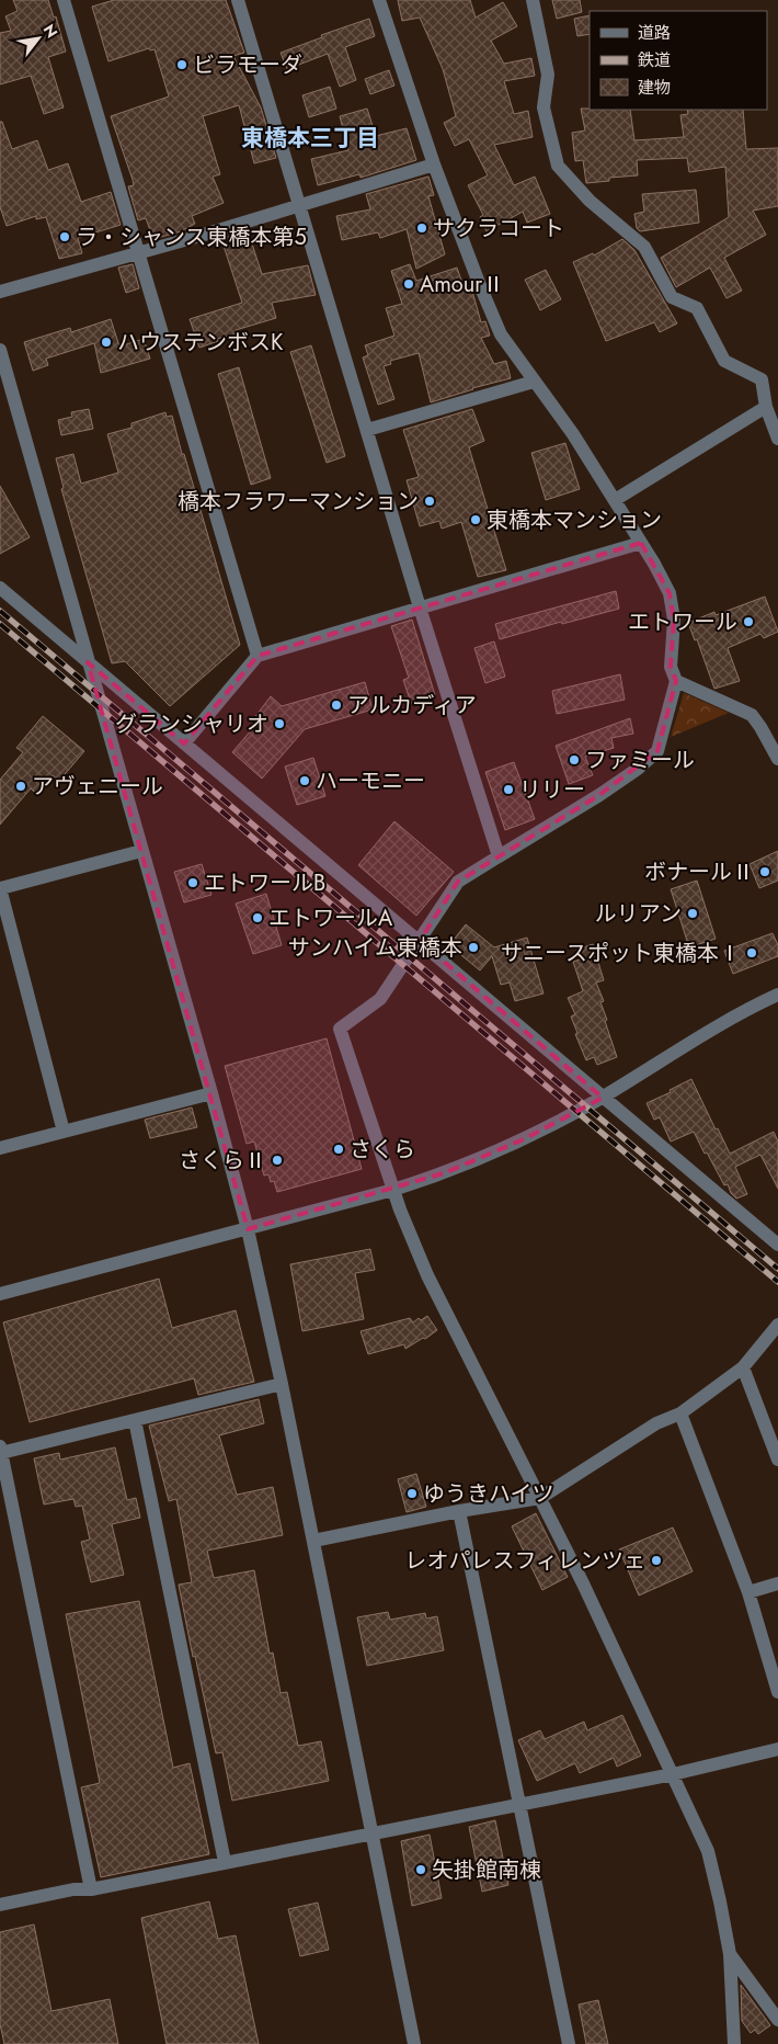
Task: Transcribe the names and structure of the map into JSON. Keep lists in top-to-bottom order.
{
  "districts": ["東橋本三丁目"],
  "places": [
    "ビラモーダ",
    "サクラコート",
    "ラ・シャンス東橋本第5",
    "AmourⅡ",
    "ハウステンボスK",
    "橋本フラワーマンション",
    "東橋本マンション",
    "エトワール",
    "アルカディア",
    "グランシャリオ",
    "ファミール",
    "ハーモニー",
    "アヴェニール",
    "リリー",
    "ボナールⅡ",
    "エトワールB",
    "ルリアン",
    "エトワールA",
    "サンハイム東橋本",
    "サニースポット東橋本Ⅰ",
    "さくら",
    "さくらⅡ",
    "ゆうきハイツ",
    "レオパレスフィレンツェ",
    "矢掛館南棟"
  ],
  "legend": ["道路", "鉄道", "建物"],
  "north": "top right"
}
